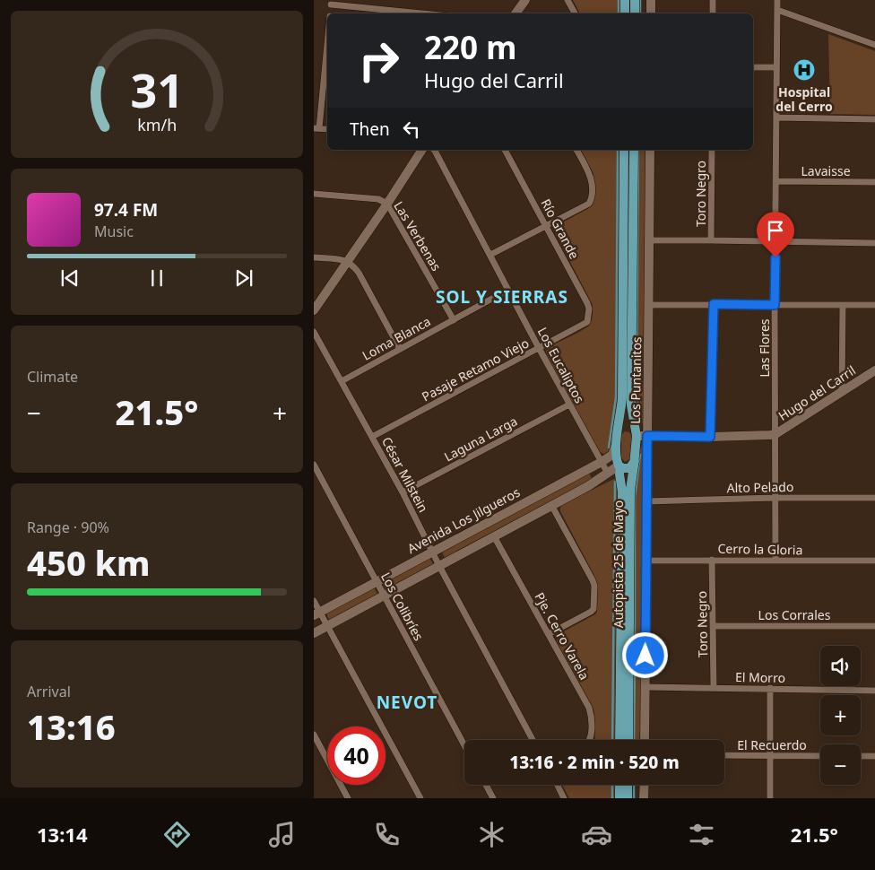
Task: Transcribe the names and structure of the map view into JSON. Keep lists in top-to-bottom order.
{
  "streets": {
    "main road": ["Autopista 25 de Mayo"],
    "street": [
      "Lavaisse",
      "Toro Negro",
      "Río Grande",
      "Las Verbenas",
      "Loma Blanca",
      "Las Flores",
      "Los Eucaliptos",
      "Pasaje Retamo Viejo",
      "Los Puntanitos",
      "Hugo del Carril",
      "Laguna Larga",
      "César Milstein",
      "Alto Pelado",
      "Avenida Los Jilgueros",
      "Cerro la Gloria",
      "Los Colibríes",
      "Los Corrales",
      "Pje. Cerro Varela",
      "El Morro",
      "El Recuerdo"
    ]
  },
  "crossings": [
    ["Lavaisse", "Las Flores"],
    ["Toro Negro", "Cerro la Gloria"],
    ["Toro Negro", "Los Corrales"],
    ["Toro Negro", "El Morro"],
    ["Río Grande", "Pasaje Retamo Viejo"],
    ["Las Verbenas", "Loma Blanca"],
    ["Loma Blanca", "Los Eucaliptos"],
    ["Loma Blanca", "César Milstein"],
    ["Las Flores", "Hugo del Carril"],
    ["Las Flores", "Alto Pelado"],
    ["Las Flores", "Cerro la Gloria"],
    ["Los Eucaliptos", "Pasaje Retamo Viejo"],
    ["Los Eucaliptos", "Laguna Larga"],
    ["Los Eucaliptos", "Avenida Los Jilgueros"],
    ["Pasaje Retamo Viejo", "César Milstein"],
    ["Los Puntanitos", "Hugo del Carril"],
    ["Los Puntanitos", "Alto Pelado"],
    ["Los Puntanitos", "Cerro la Gloria"],
    ["Los Puntanitos", "El Morro"],
    ["Hugo del Carril", "Autopista 25 de Mayo"],
    ["Laguna Larga", "César Milstein"],
    ["César Milstein", "Avenida Los Jilgueros"],
    ["Avenida Los Jilgueros", "Autopista 25 de Mayo"],
    ["Avenida Los Jilgueros", "Los Colibríes"]
  ],
  "districts": ["SOL Y SIERRAS", "NEVOT"],
  "places": {
    "hospital": ["Hospital del Cerro"]
  },
  "page": {
    "turn": ["220 m", "Hugo del Carril"],
    "then": "Then",
    "song": ["97.4 FM", "Music"],
    "tile": [
      "Climate",
      ["Range · 90%", "450 km"],
      ["Arrival", "13:16"]
    ],
    "heat": ["−", "21.5°", "+"],
    "map_buttons": ["+", "−"],
    "limit": "40",
    "trip": "13:16 · 2 min · 520 m",
    "tabs": ["13:14", "21.5°"],
    "gauge": ["31", "km/h"]
  }
}
